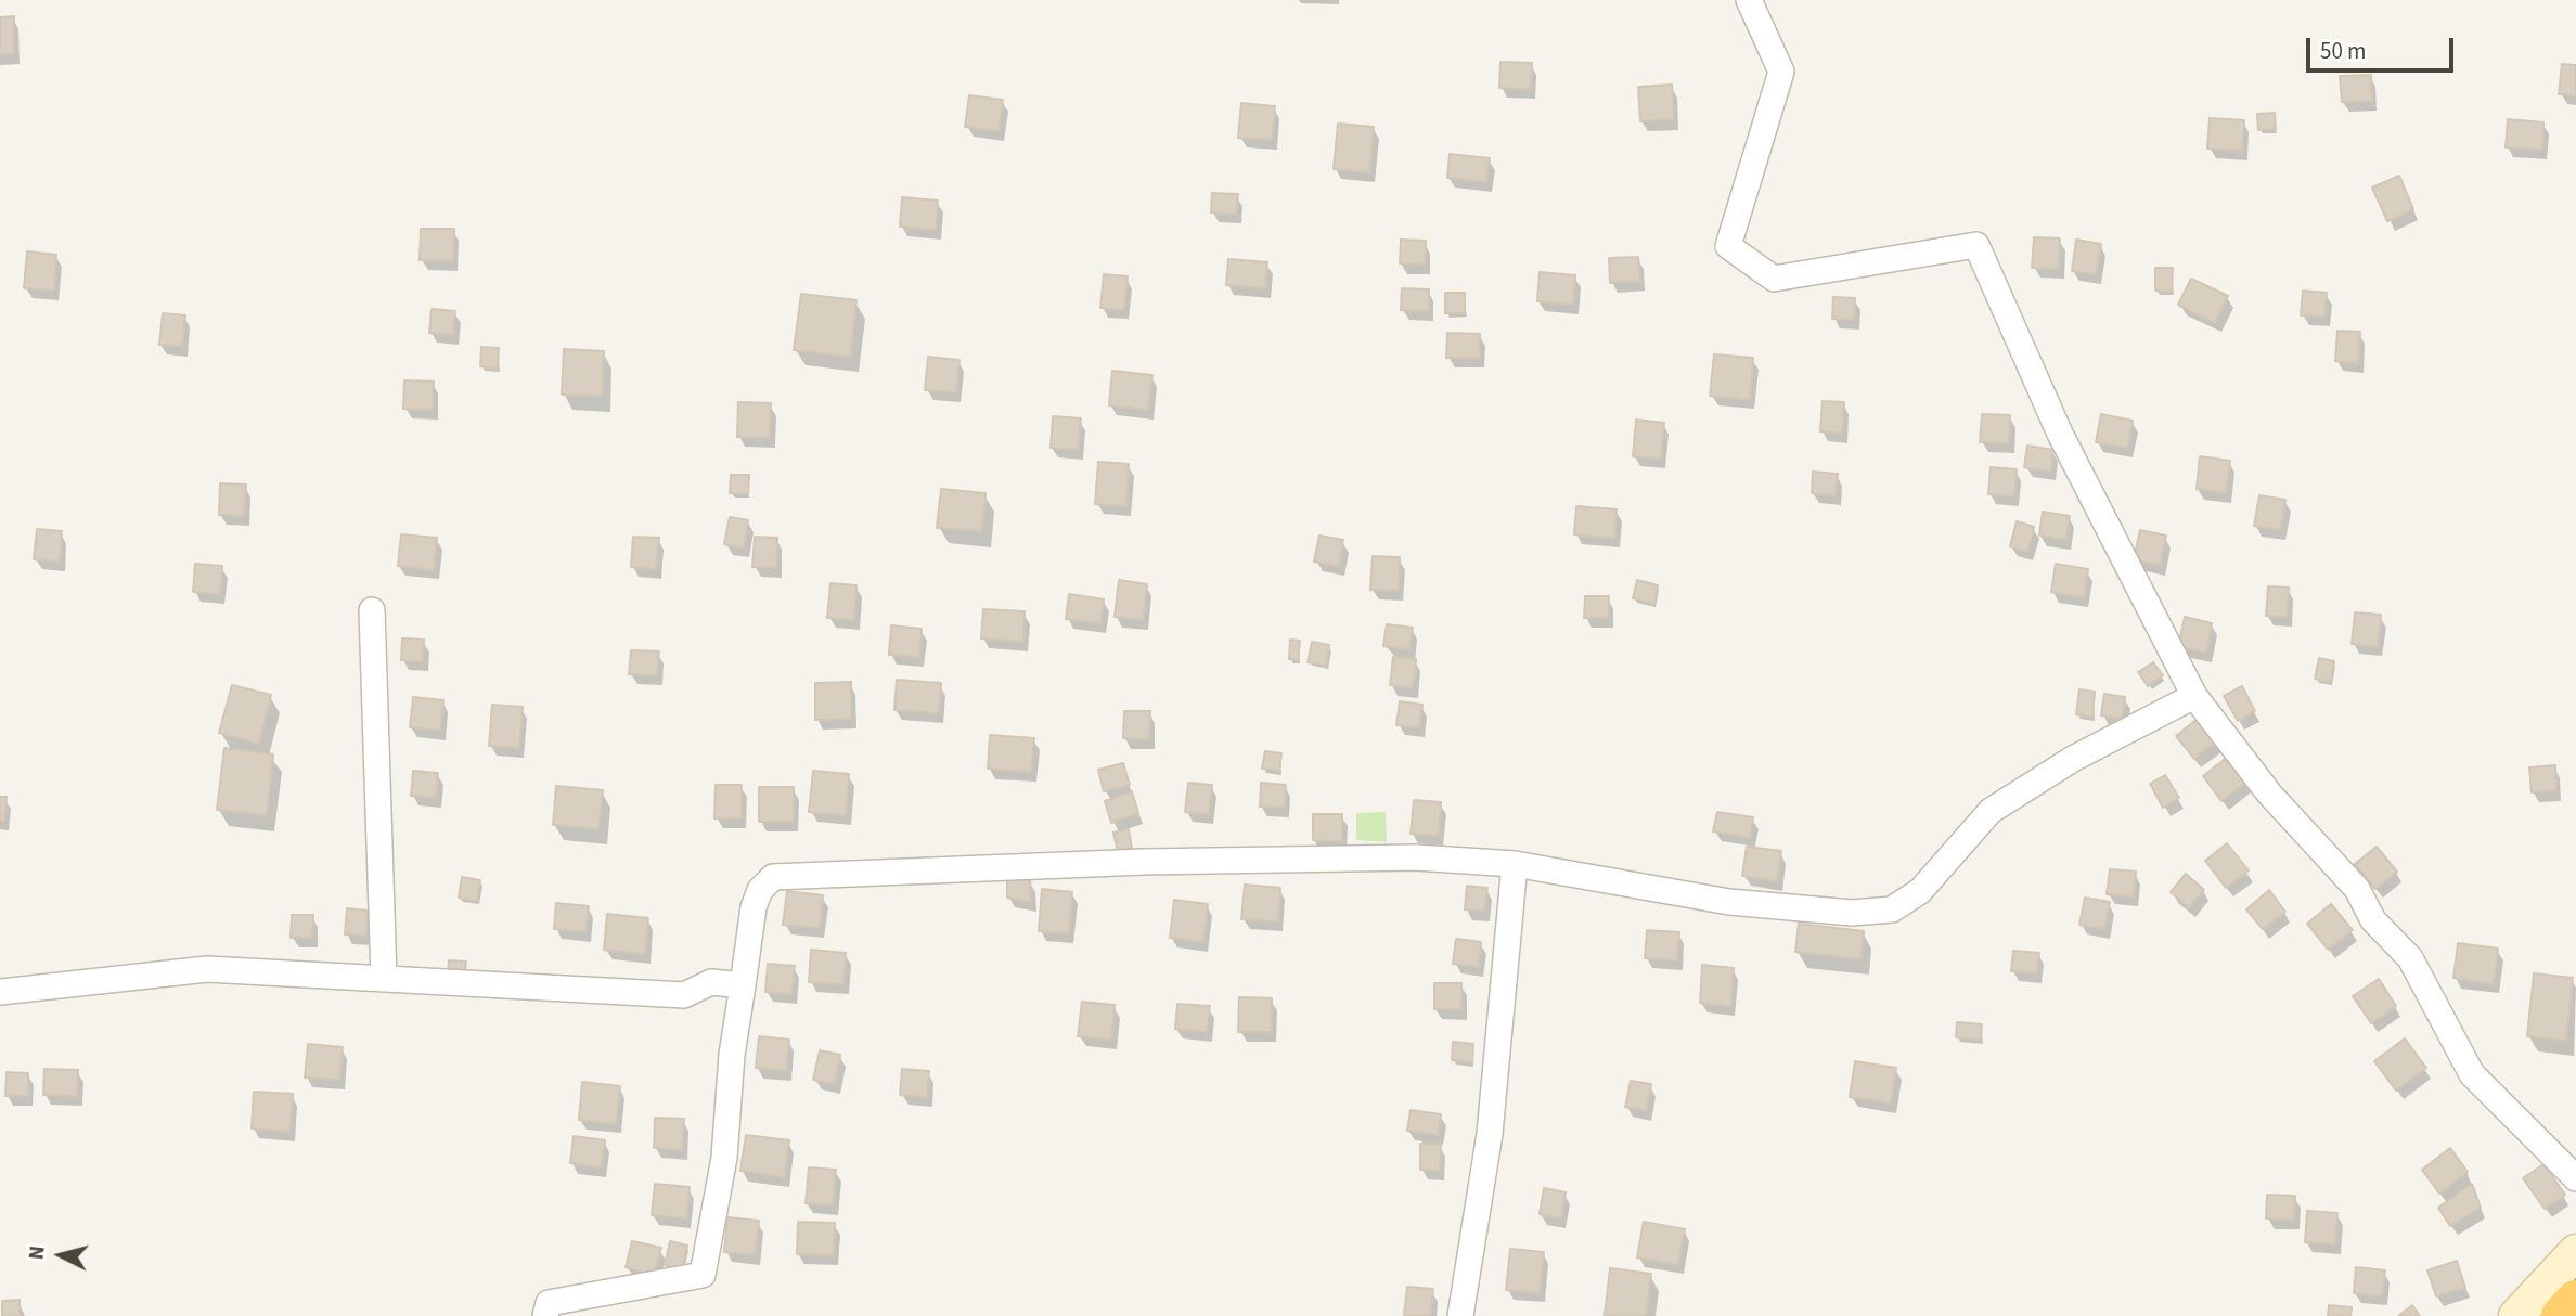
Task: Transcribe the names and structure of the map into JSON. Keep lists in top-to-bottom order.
{
  "scale_bar": "50 m",
  "north": "left"
}
